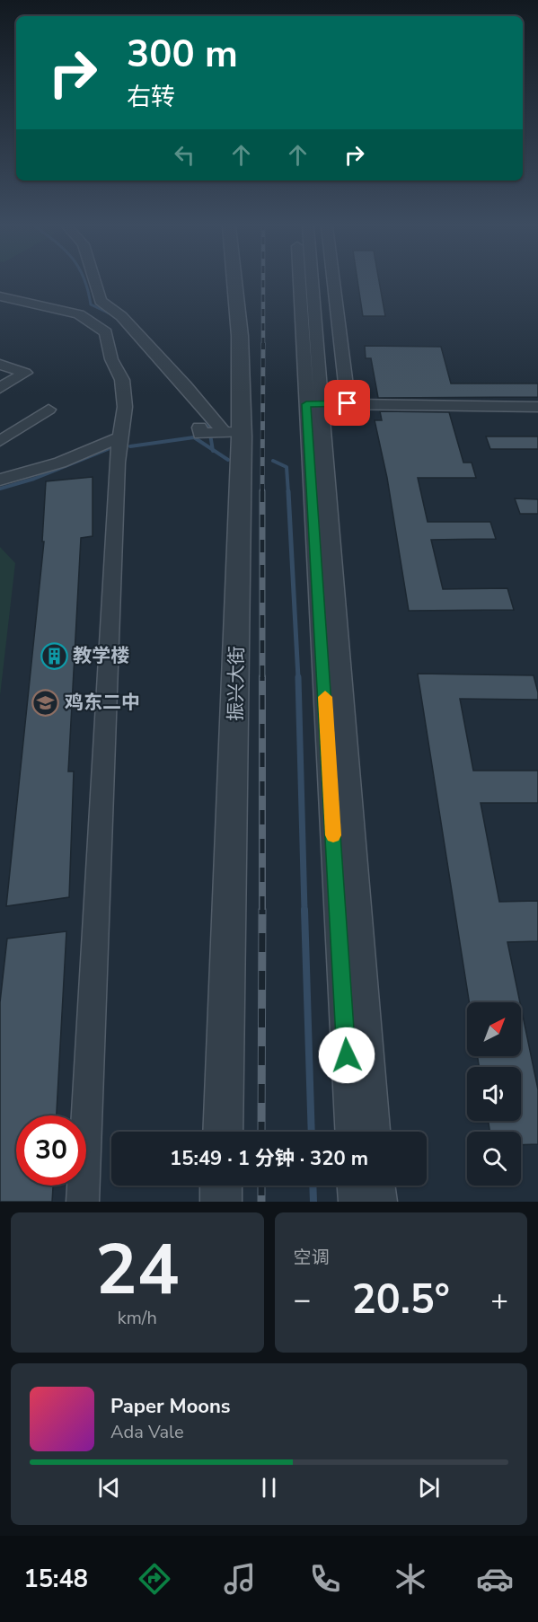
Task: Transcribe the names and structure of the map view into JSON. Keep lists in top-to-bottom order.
{
  "streets": {
    "street": ["振兴大街"]
  },
  "places": {
    "building": ["教学楼"],
    "school or university": ["鸡东二中"]
  },
  "north": "top right",
  "page": {
    "turn": ["300 m", "右转"],
    "limit": "30",
    "trip": "15:49 · 1 分钟 · 320 m",
    "tile": [
      ["24", "km/h"],
      "空调"
    ],
    "heat": ["−", "20.5°", "+"],
    "song": ["Paper Moons", "Ada Vale"],
    "tabs": "15:48"
  }
}
